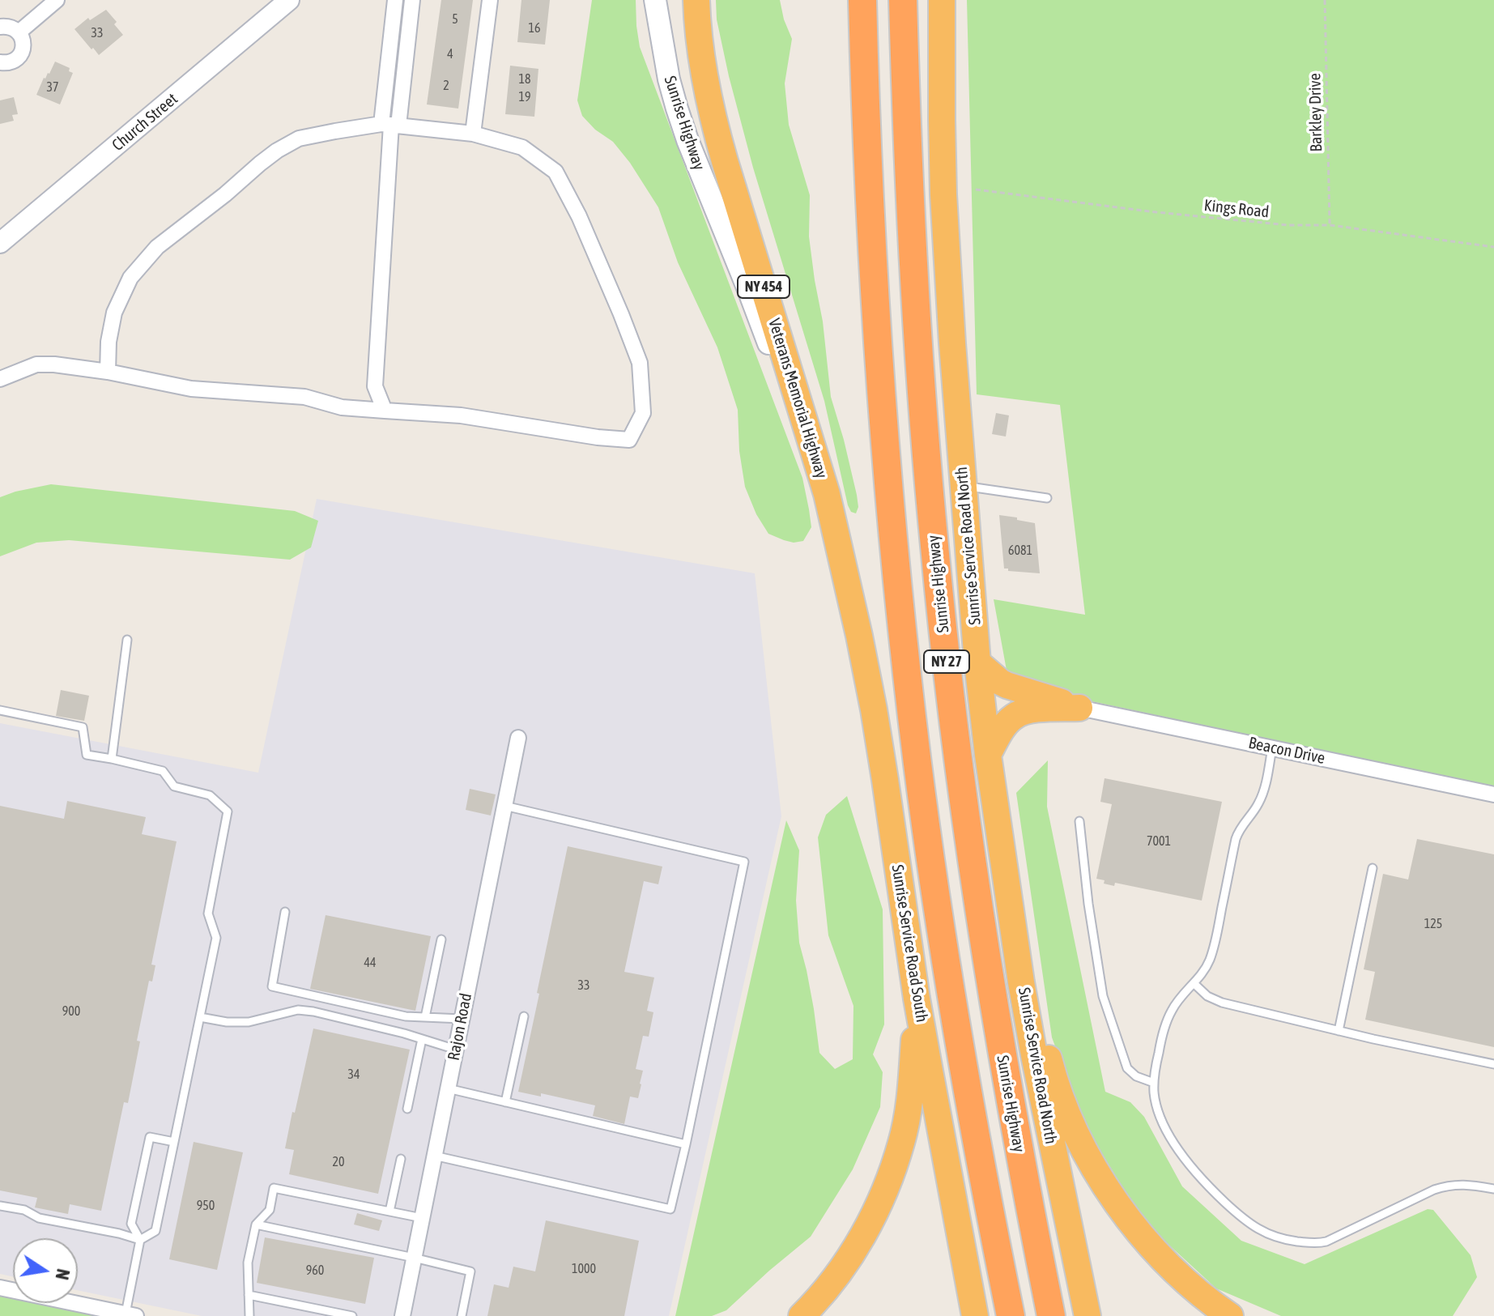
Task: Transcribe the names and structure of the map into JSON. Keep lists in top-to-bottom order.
{
  "streets": {
    "highway": [
      "Sunrise Highway",
      "NY 454",
      "Veterans Memorial Highway",
      "Sunrise Service Road North",
      "NY 27",
      "Sunrise Service Road South"
    ],
    "street": ["Church Street", "Beacon Drive", "Rajon Road"],
    "path": ["Barkley Drive", "Kings Road"]
  },
  "crossings": [
    ["Barkley Drive", "Kings Road"],
    ["Sunrise Highway", "Veterans Memorial Highway"],
    ["Sunrise Highway", "Sunrise Service Road South"],
    ["Veterans Memorial Highway", "Sunrise Service Road South"]
  ],
  "house_numbers": [
    "5",
    "16",
    "33",
    "4",
    "18",
    "2",
    "37",
    "19",
    "6081",
    "7001",
    "125",
    "44",
    "33",
    "900",
    "34",
    "20",
    "950",
    "1000",
    "960"
  ],
  "north": "right"
}
